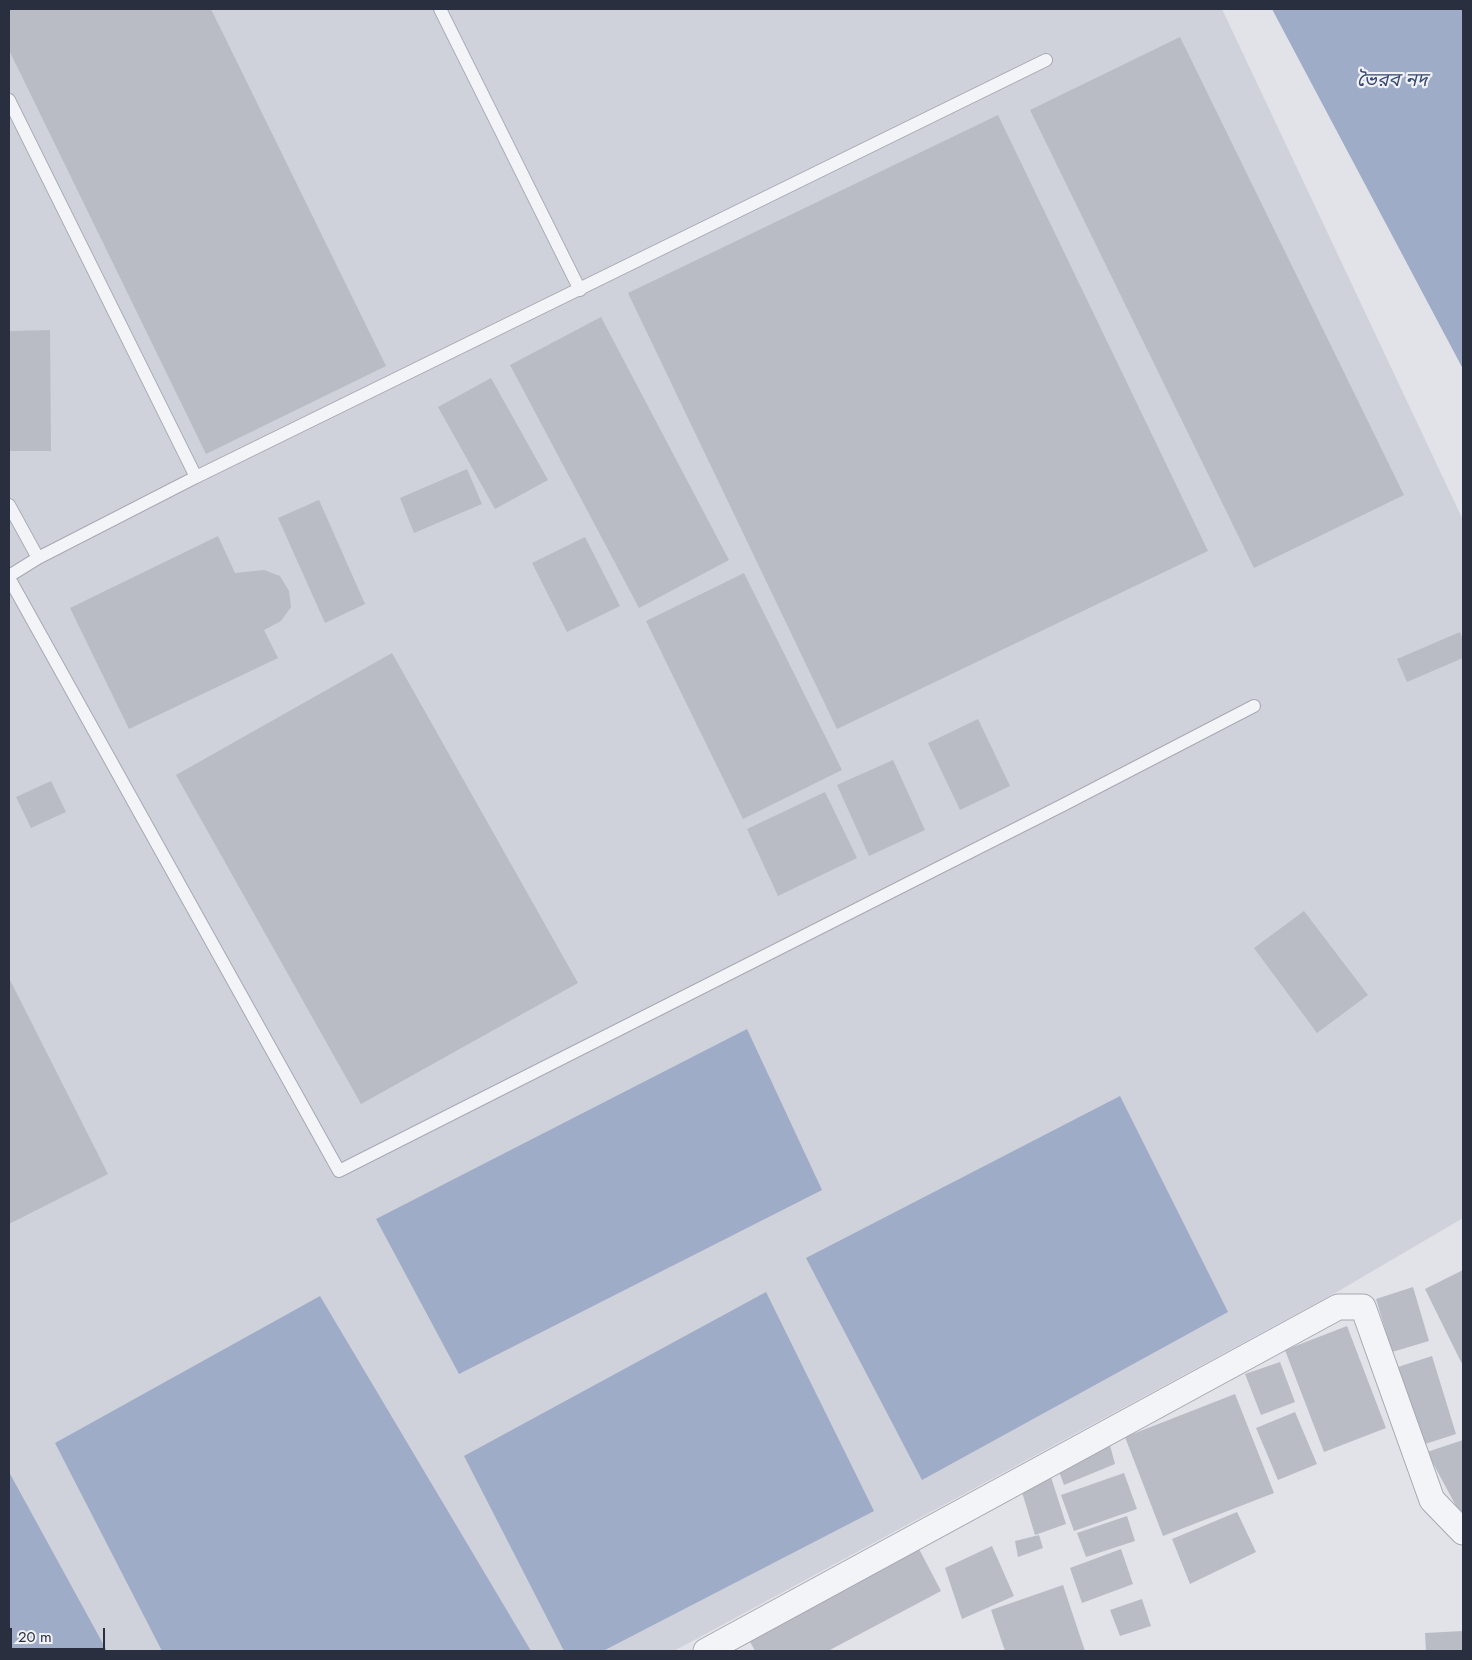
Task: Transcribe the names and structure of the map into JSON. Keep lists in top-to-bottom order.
{
  "water": ["ভৈরব নদ"],
  "scale_bar": "20 m"
}
